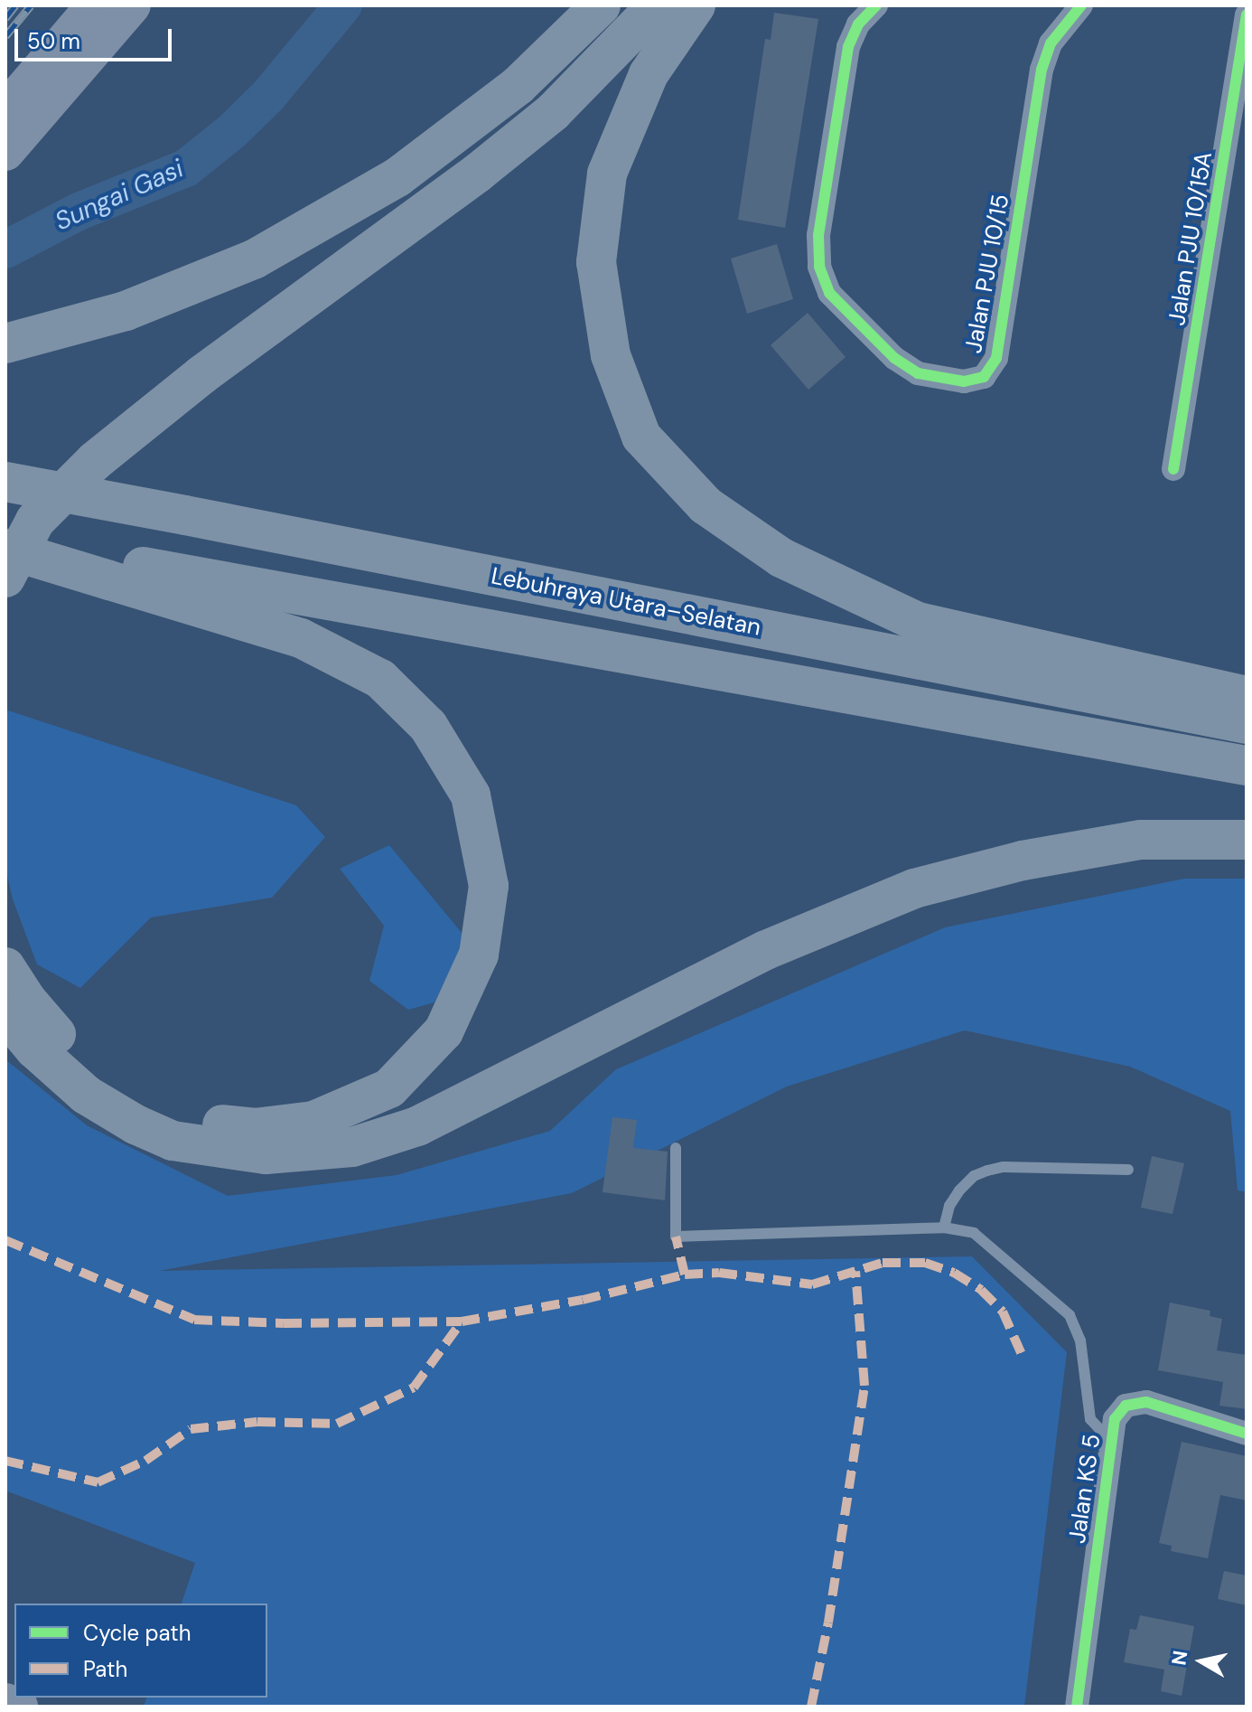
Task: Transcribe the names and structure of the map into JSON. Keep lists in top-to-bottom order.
{
  "streets": {
    "highway": ["Lebuhraya Utara–Selatan"],
    "street": ["Jalan PJU 10/15A", "Jalan PJU 10/15", "Jalan KS 5"]
  },
  "water": ["Sungai Gasi"],
  "legend": ["Cycle path", "Path"],
  "scale_bar": "50 m",
  "north": "left"
}
